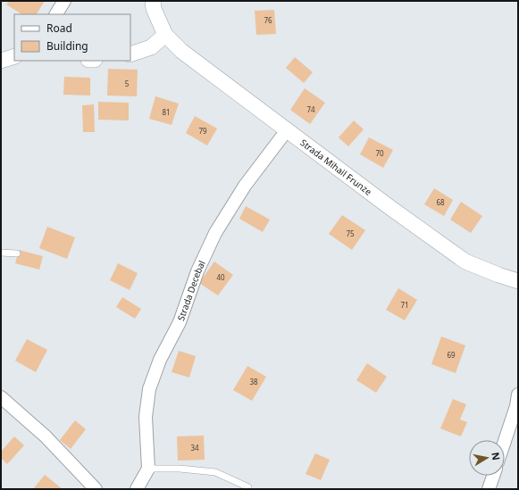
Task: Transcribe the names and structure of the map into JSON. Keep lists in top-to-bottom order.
{
  "streets": {
    "street": ["Strada Mihail Frunze", "Strada Decebal"]
  },
  "crossings": [
    ["Strada Mihail Frunze", "Strada Decebal"]
  ],
  "house_numbers": [
    "76",
    "5",
    "74",
    "81",
    "79",
    "70",
    "68",
    "75",
    "40",
    "71",
    "69",
    "38",
    "34"
  ],
  "legend": ["Road", "Building"],
  "north": "right"
}
